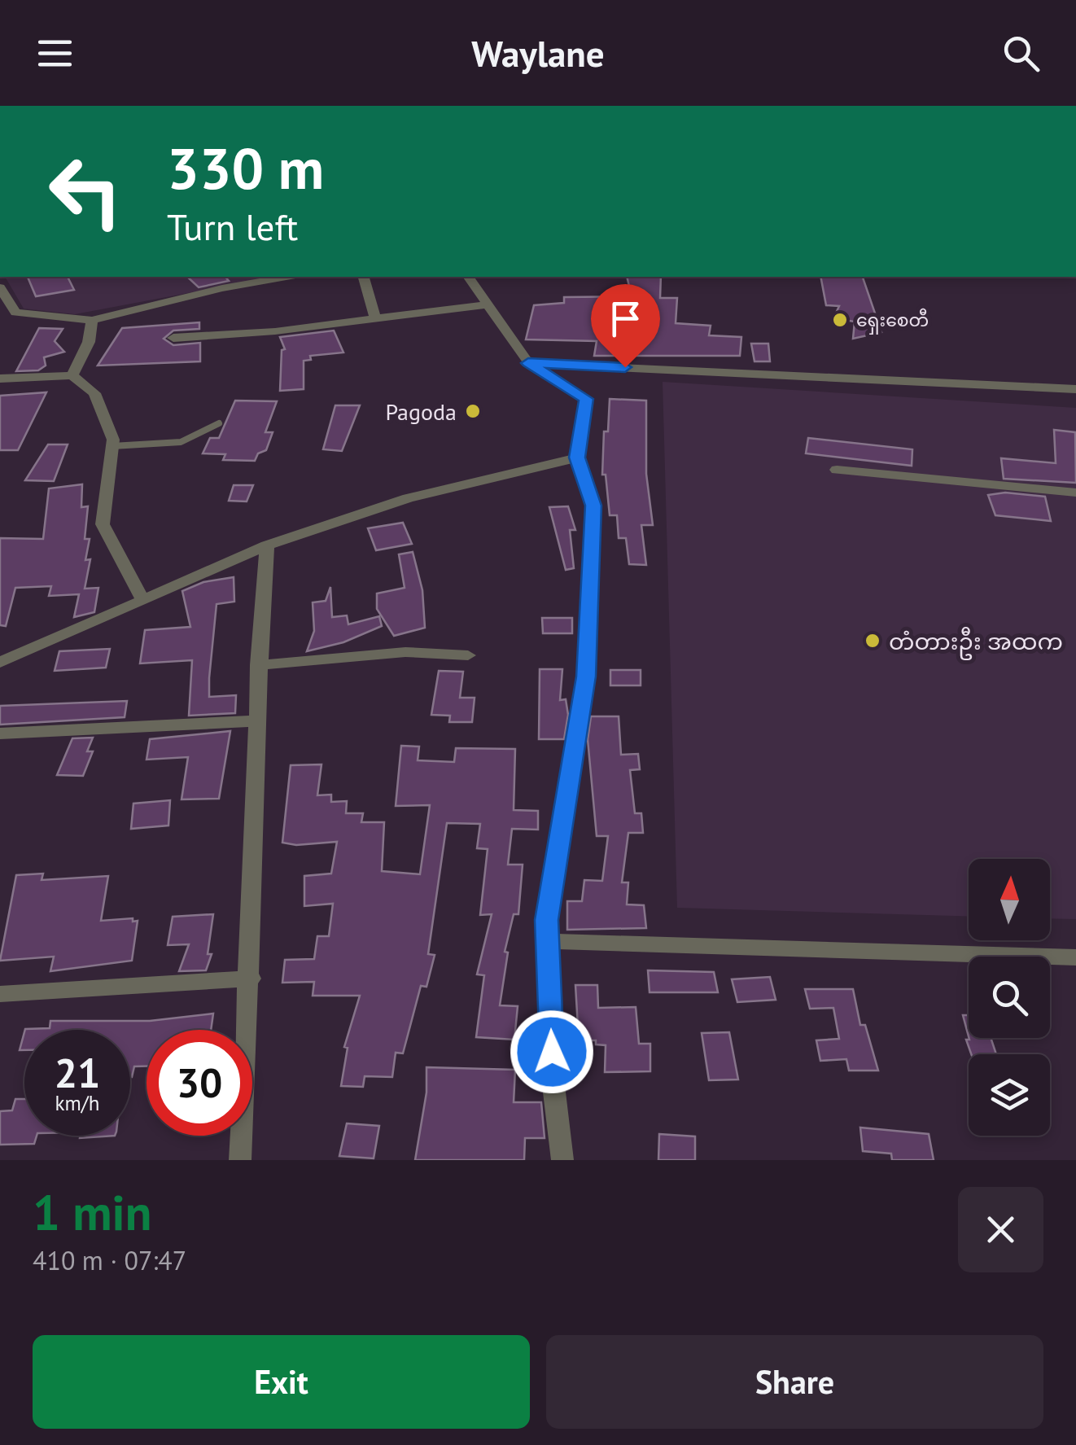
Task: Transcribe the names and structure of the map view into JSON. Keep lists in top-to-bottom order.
{
  "places": ["ရှေးစေတီ", "Pagoda", "တံတားဦး အထက"],
  "north": "top",
  "page": {
    "header": "Waylane",
    "turn": ["330 m", "Turn left"],
    "speed": "21 km/h",
    "limit": "30",
    "heading": ["1 min", "410 m · 07:47"],
    "buttons": ["Exit", "Share"]
  }
}
